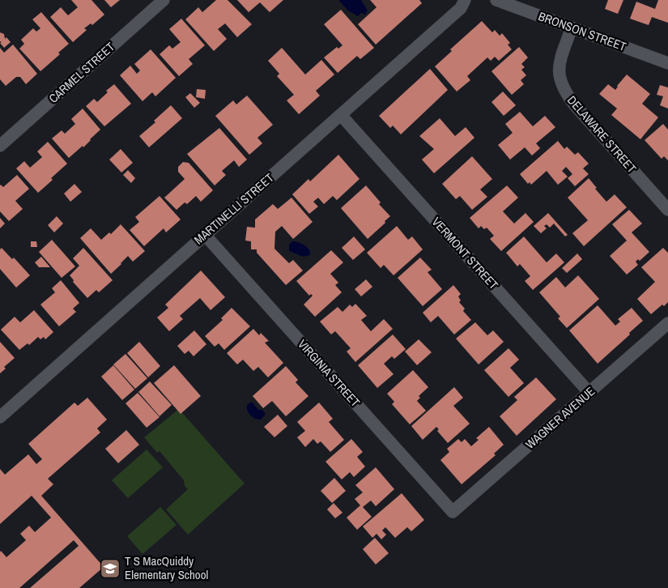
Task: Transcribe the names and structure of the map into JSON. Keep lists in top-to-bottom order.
{
  "streets": {
    "street": [
      "BRONSON STREET",
      "CARMEL STREET",
      "DELAWARE STREET",
      "MARTINELLI STREET",
      "VERMONT STREET",
      "VIRGINIA STREET",
      "WAGNER AVENUE"
    ]
  },
  "crossings": [
    ["BRONSON STREET", "DELAWARE STREET"],
    ["MARTINELLI STREET", "VERMONT STREET"],
    ["MARTINELLI STREET", "VIRGINIA STREET"],
    ["VERMONT STREET", "WAGNER AVENUE"],
    ["VIRGINIA STREET", "WAGNER AVENUE"]
  ],
  "places": {
    "school or university": ["T S MacQuiddy Elementary School"]
  }
}
